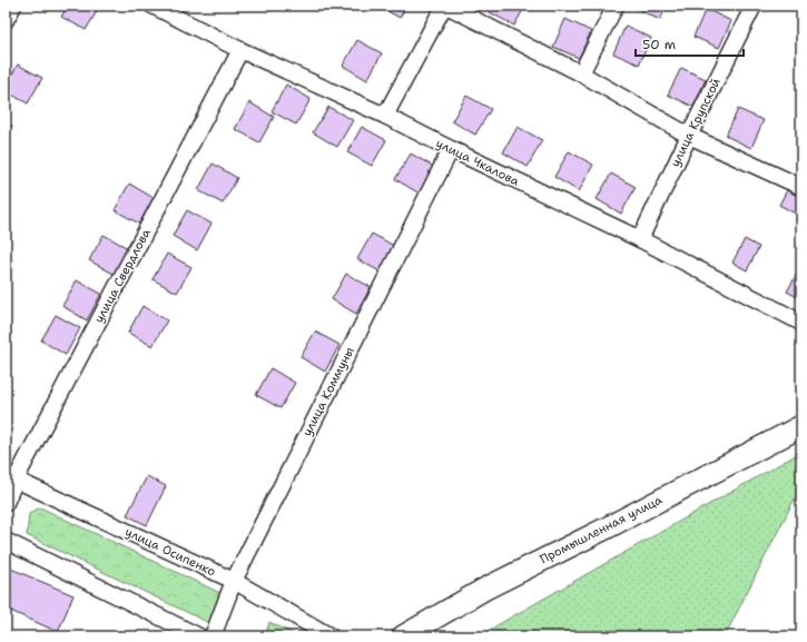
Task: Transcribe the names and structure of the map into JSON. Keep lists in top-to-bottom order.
{
  "streets": {
    "main road": ["Промышленная улица"],
    "street": [
      "улица Крупской",
      "улица Чкалова",
      "улица Свердлова",
      "улица Коммуны",
      "улица Осипенко"
    ]
  },
  "crossings": [
    ["улица Крупской", "улица Чкалова"],
    ["улица Чкалова", "улица Свердлова"],
    ["улица Чкалова", "улица Коммуны"],
    ["улица Свердлова", "улица Осипенко"],
    ["улица Коммуны", "улица Осипенко"]
  ],
  "scale_bar": "50 m"
}
